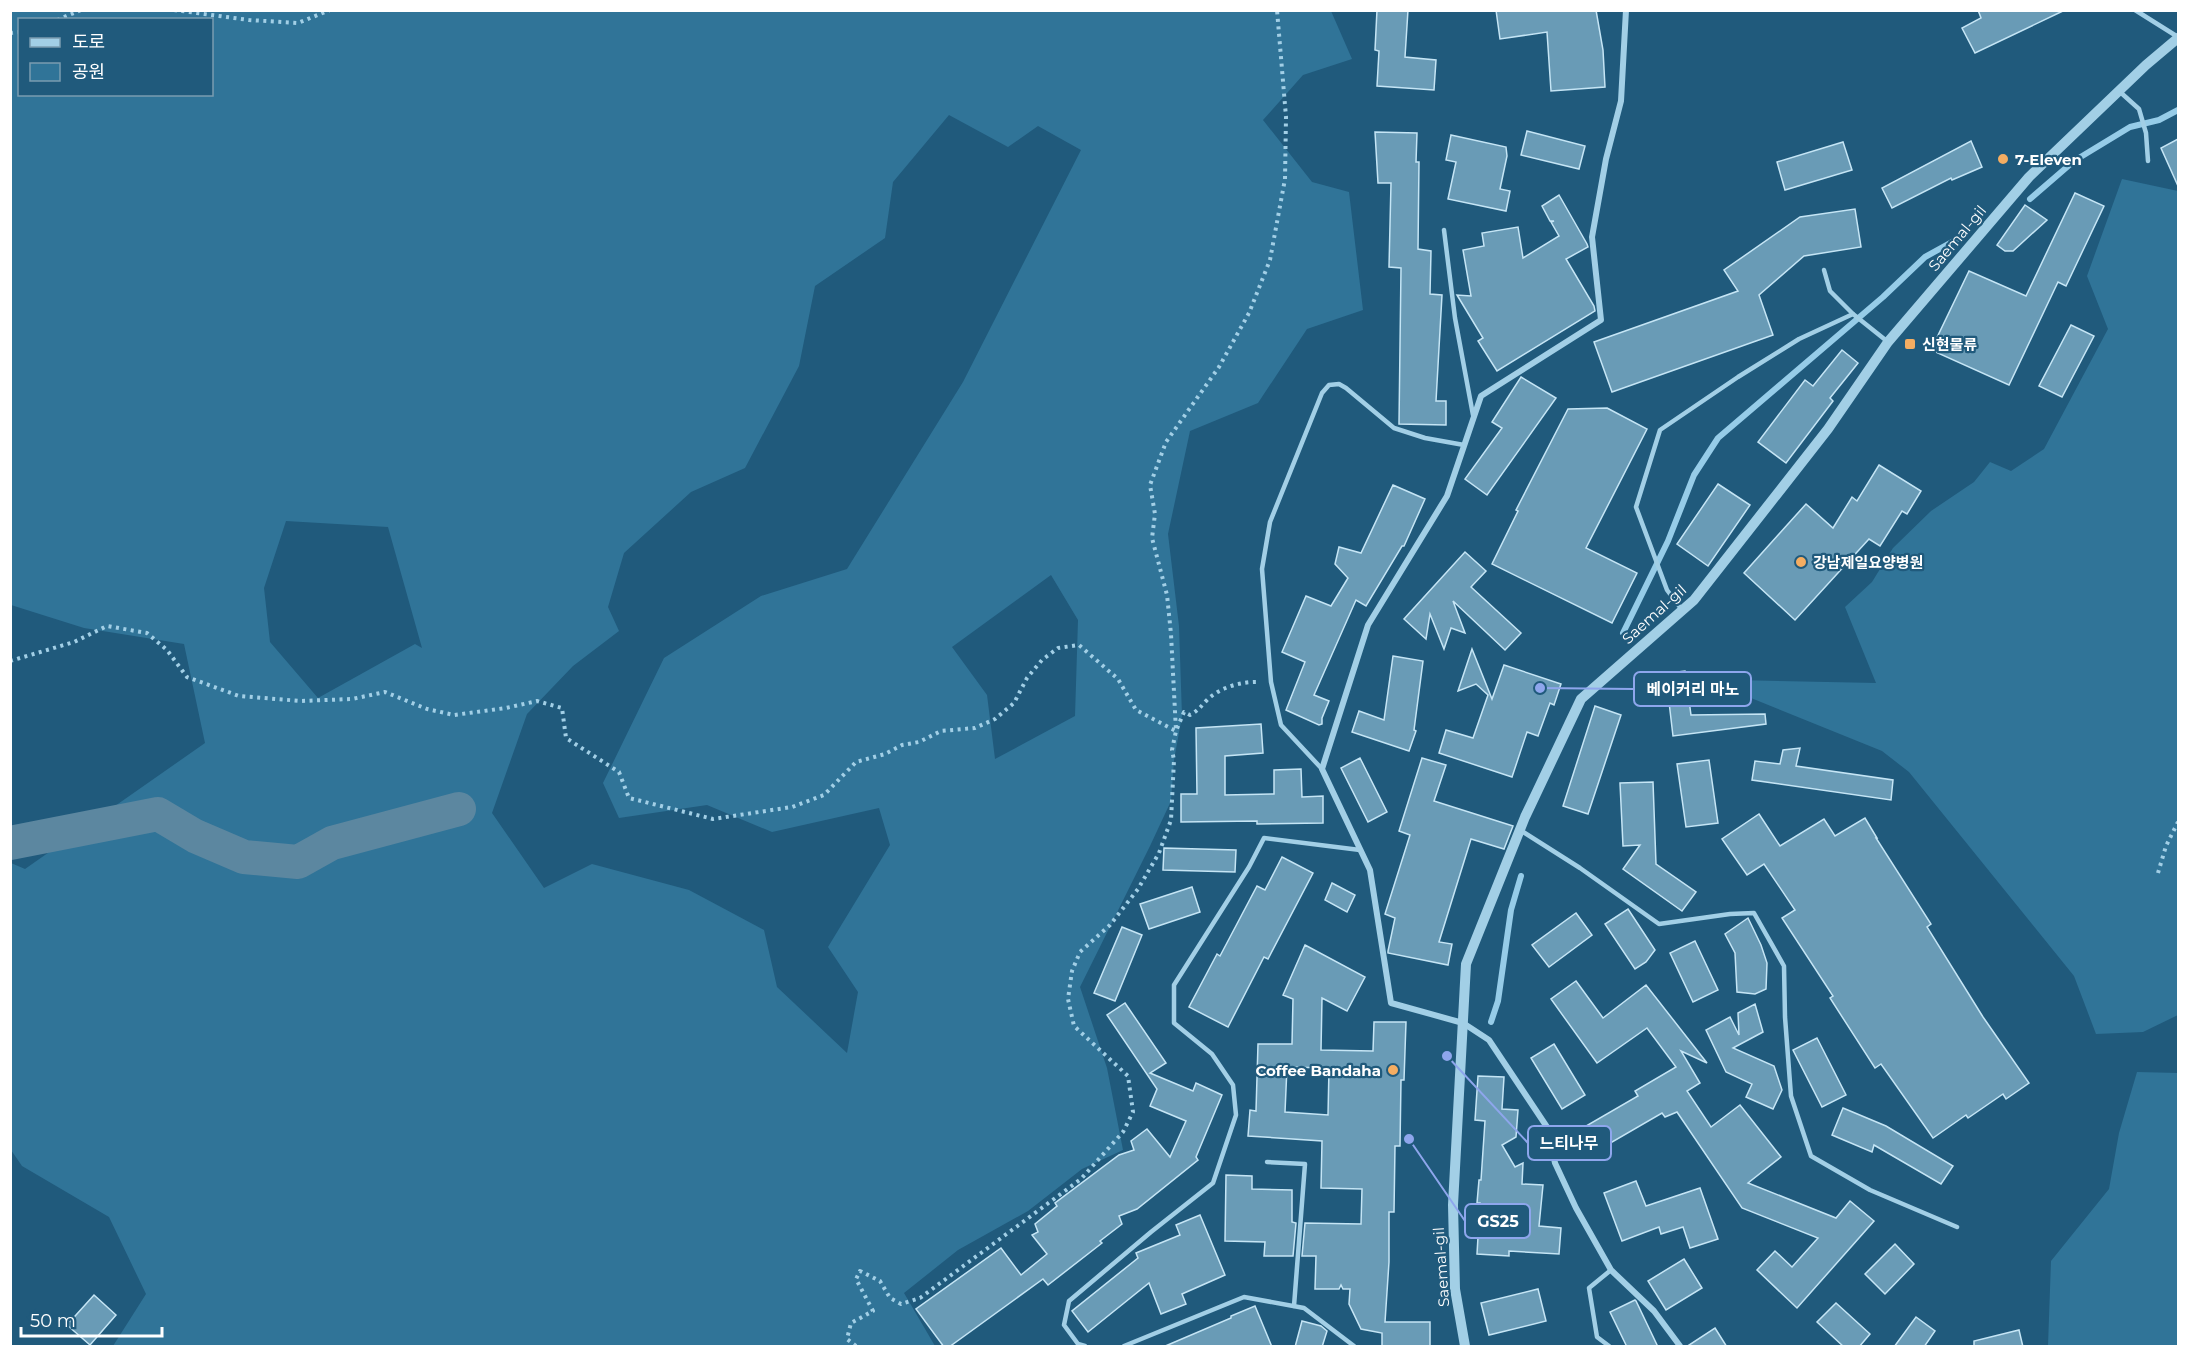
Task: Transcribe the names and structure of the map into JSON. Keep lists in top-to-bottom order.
{
  "streets": {
    "street": ["Saemal-gil"]
  },
  "places": {
    "other": [
      "7-Eleven",
      "강남제일요양병원",
      "베이커리 마노",
      "느티나무",
      "Coffee Bandaha",
      "GS25"
    ],
    "transit": ["신현물류"]
  },
  "legend": ["도로", "공원"],
  "scale_bar": "50 m"
}
